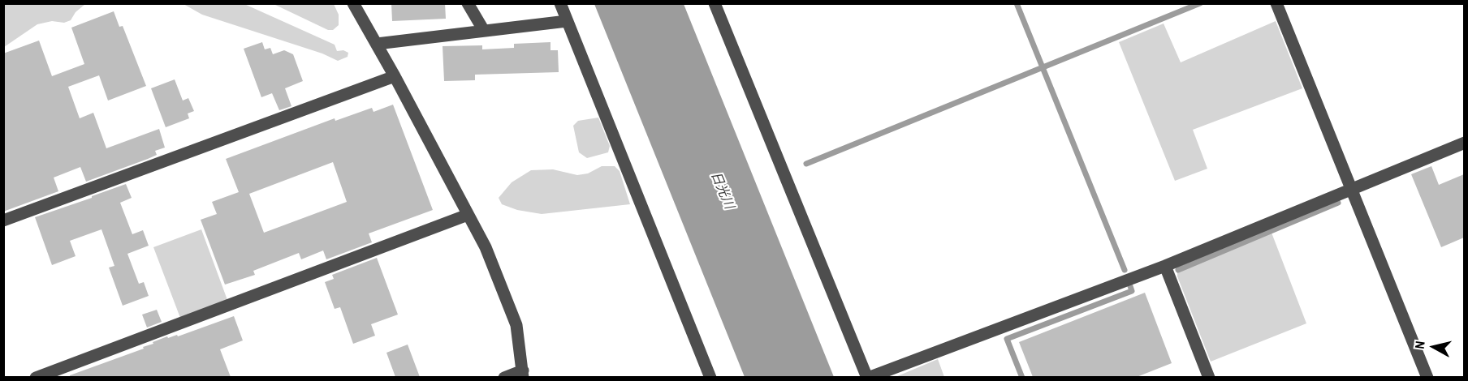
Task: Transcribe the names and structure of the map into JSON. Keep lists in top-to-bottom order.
{
  "water": ["日光川"],
  "north": "left"
}
